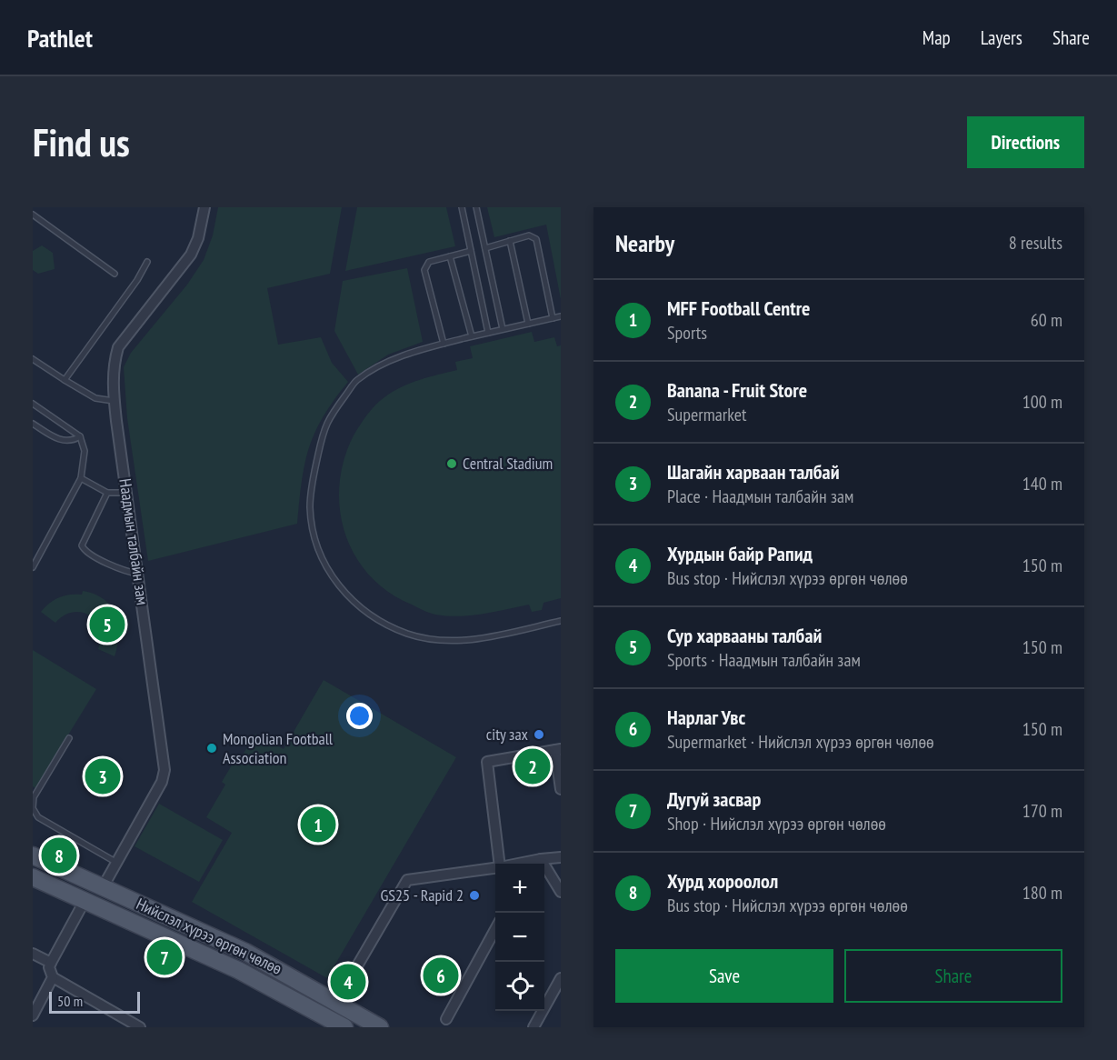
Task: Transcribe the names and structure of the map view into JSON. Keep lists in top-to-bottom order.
{
  "streets": {
    "main road": ["Нийслэл хүрээ өргөн чөлөө"],
    "street": ["Наадмын талбайн зам"]
  },
  "crossings": [
    ["Наадмын талбайн зам", "Нийслэл хүрээ өргөн чөлөө"]
  ],
  "places": [
    "Central Stadium",
    "city зах",
    "Mongolian Football Association",
    "GS25 - Rapid 2"
  ],
  "scale_bar": "50 m",
  "page": {
    "header": "Pathlet",
    "nav": ["Map", "Layers", "Share"],
    "buttons": [
      "Directions",
      ["Save", "Share"]
    ],
    "title": "Find us",
    "heading": ["Nearby", "8 results"],
    "list": [
      {
        "mark": "1",
        "name": "MFF Football Centre",
        "note": "Sports",
        "value": "60 m"
      },
      {
        "mark": "2",
        "name": "Banana - Fruit Store",
        "note": "Supermarket",
        "value": "100 m"
      },
      {
        "mark": "3",
        "name": "Шагайн харваан талбай",
        "note": "Place · Наадмын талбайн зам",
        "value": "140 m"
      },
      {
        "mark": "4",
        "name": "Хурдын байр Рапид",
        "note": "Bus stop · Нийслэл хүрээ өргөн чөлөө",
        "value": "150 m"
      },
      {
        "mark": "5",
        "name": "Сур харвааны талбай",
        "note": "Sports · Наадмын талбайн зам",
        "value": "150 m"
      },
      {
        "mark": "6",
        "name": "Нарлаг Увс",
        "note": "Supermarket · Нийслэл хүрээ өргөн чөлөө",
        "value": "150 m"
      },
      {
        "mark": "7",
        "name": "Дугуй засвар",
        "note": "Shop · Нийслэл хүрээ өргөн чөлөө",
        "value": "170 m"
      },
      {
        "mark": "8",
        "name": "Хурд хороолол",
        "note": "Bus stop · Нийслэл хүрээ өргөн чөлөө",
        "value": "180 m"
      }
    ],
    "pins": [
      "5",
      "2",
      "3",
      "1",
      "8",
      "7",
      "6",
      "4"
    ],
    "map_buttons": ["+", "−"],
    "scale": "50 m"
  }
}
